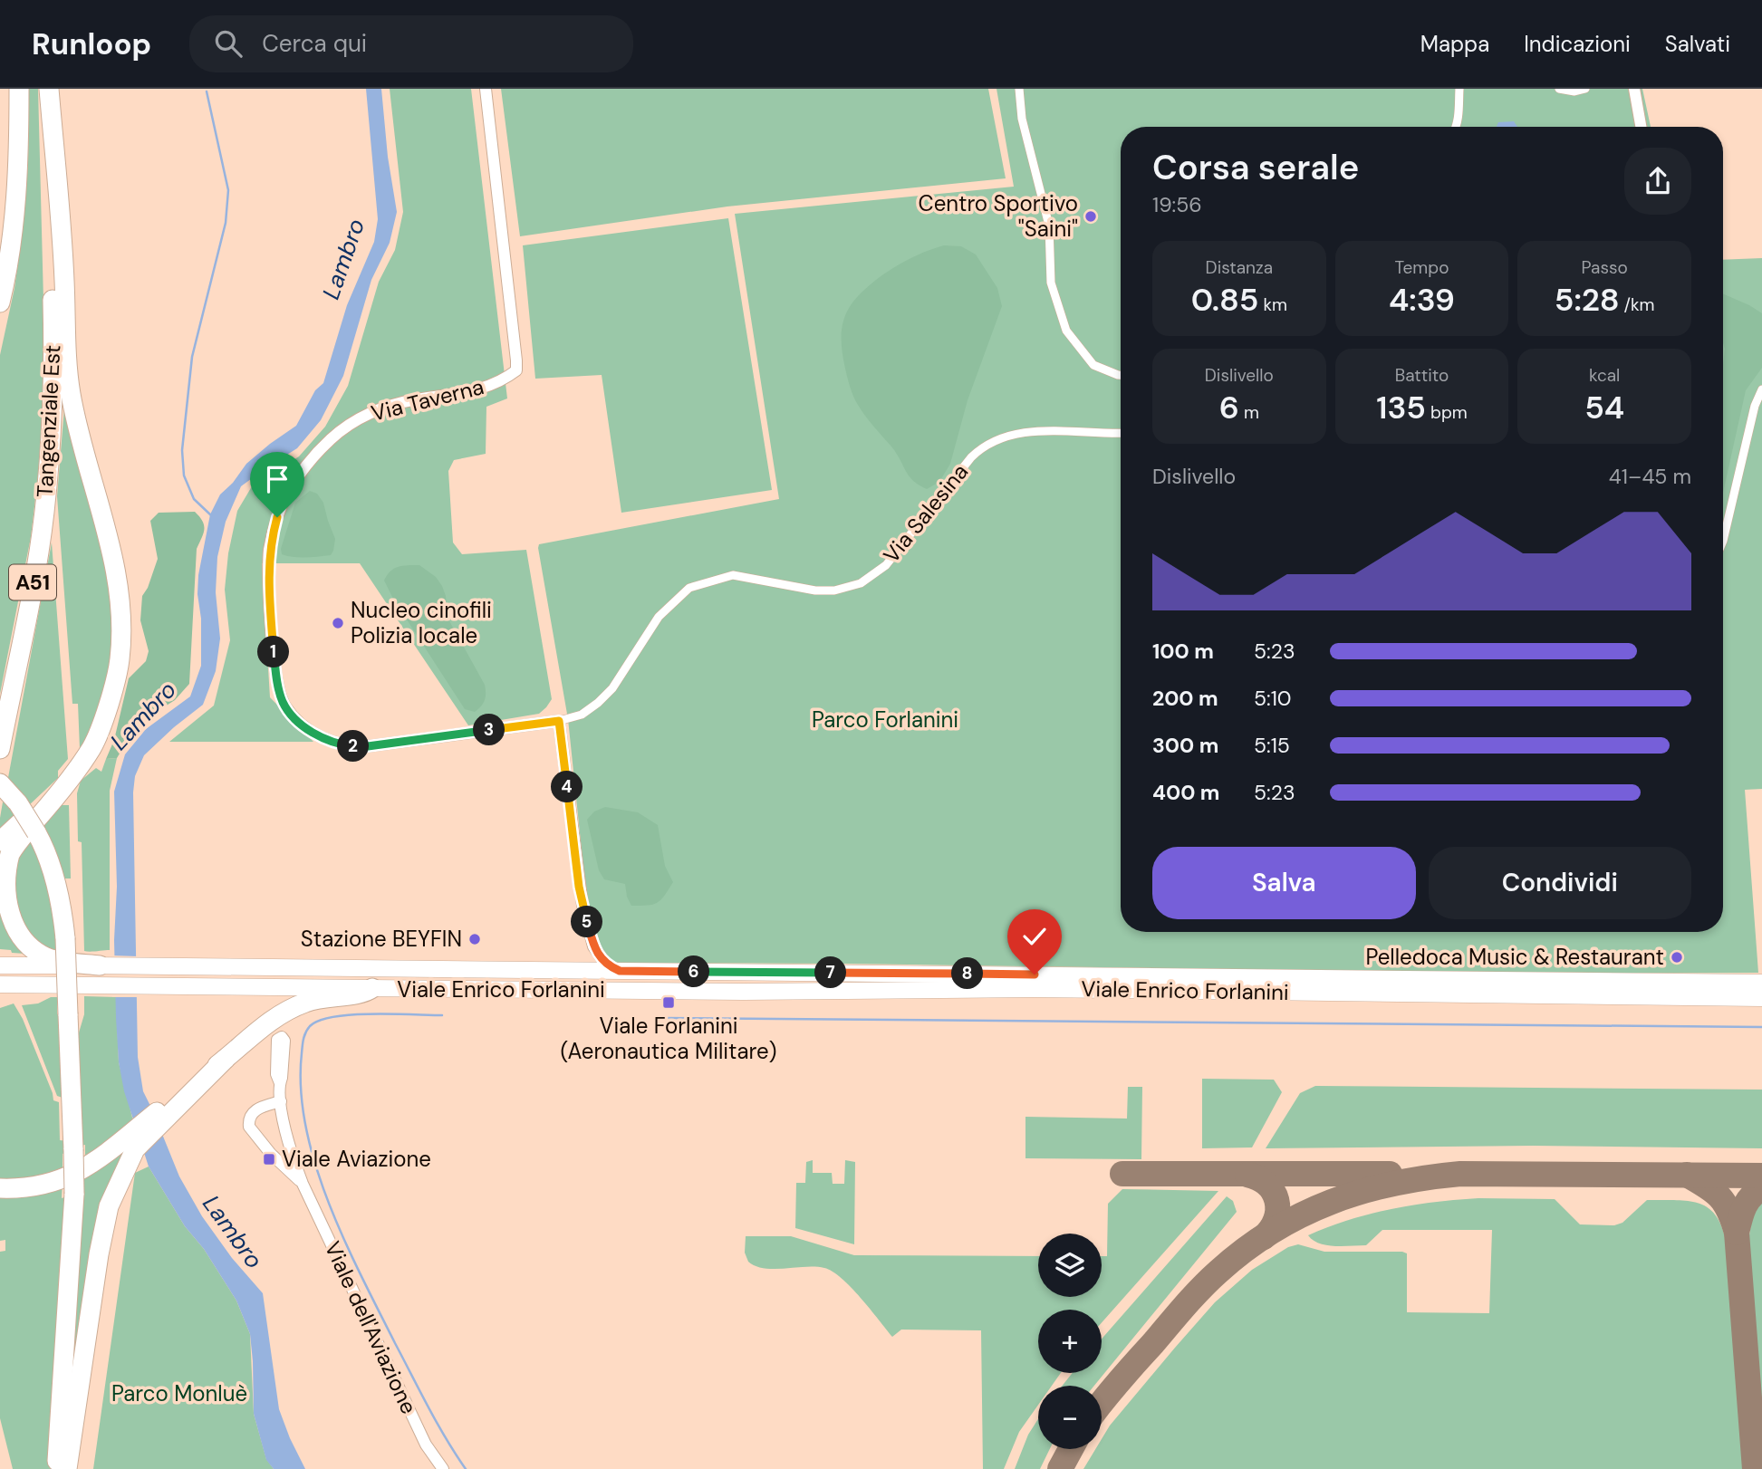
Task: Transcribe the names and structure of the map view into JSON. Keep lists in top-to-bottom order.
{
  "streets": {
    "highway": ["Tangenziale Est", "A51"],
    "main road": ["Viale Enrico Forlanini"],
    "street": ["Via Taverna", "Via Salesina", "Viale dell'Aviazione"]
  },
  "crossings": [
    ["Via Taverna", "Via Salesina"]
  ],
  "water": ["Lambro"],
  "parks": ["Parco Forlanini", "Parco Monluè"],
  "places": {
    "other": [
      "Centro Sportivo \"Saini\"",
      "Nucleo cinofili Polizia locale",
      "Stazione BEYFIN",
      "Pelledoca Music & Restaurant"
    ],
    "transit": ["Viale Forlanini (Aeronautica Militare)", "Viale Aviazione"]
  },
  "page": {
    "header": "Runloop",
    "search": "Cerca qui",
    "nav": ["Mappa", "Indicazioni", "Salvati"],
    "heading": ["Corsa serale", "19:56"],
    "stats": [
      ["Distanza", "0.85 km"],
      ["Tempo", "4:39"],
      ["Passo", "5:28 /km"],
      ["Dislivello", "6 m"],
      ["Battito", "135 bpm"],
      ["kcal", "54"]
    ],
    "chart": ["Dislivello", "41–45 m"],
    "list": [
      {
        "name": "100 m",
        "note": "5:23"
      },
      {
        "name": "200 m",
        "note": "5:10"
      },
      {
        "name": "300 m",
        "note": "5:15"
      },
      {
        "name": "400 m",
        "note": "5:23"
      }
    ],
    "pins": [
      "1",
      "3",
      "2",
      "4",
      "5",
      "6",
      "7",
      "8"
    ],
    "buttons": ["Salva", "Condividi"],
    "map_buttons": ["+", "−"]
  }
}
